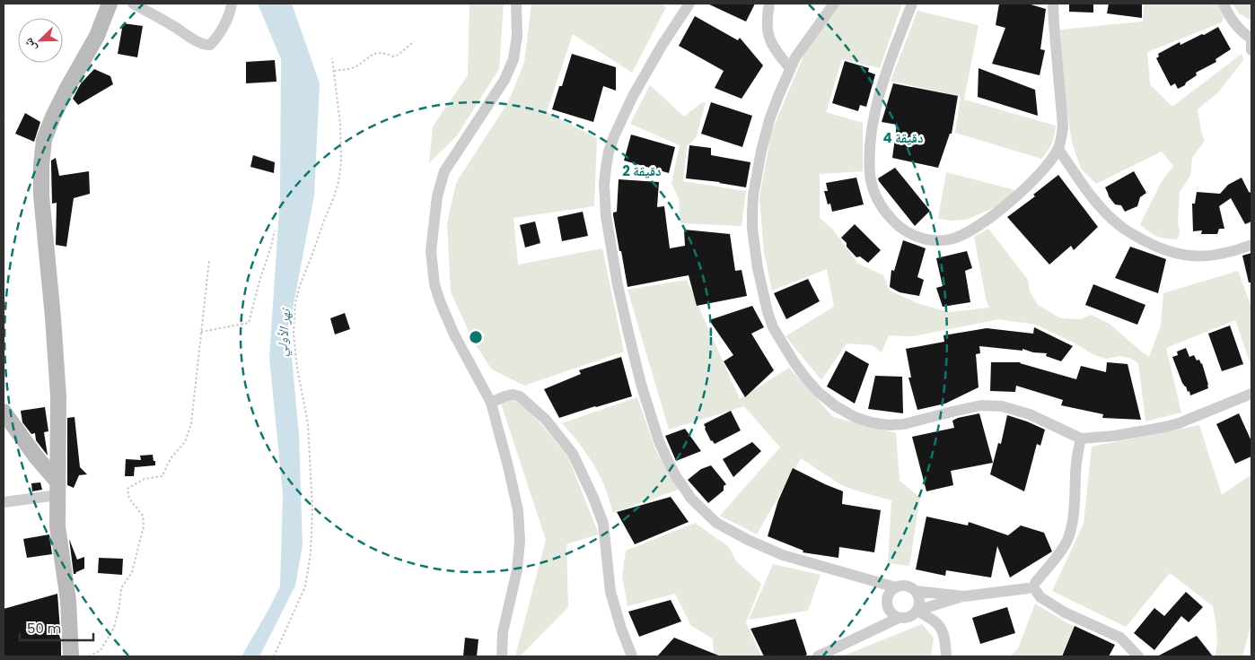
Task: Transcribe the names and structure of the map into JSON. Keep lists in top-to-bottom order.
{
  "water": ["نهر الأولي"],
  "scale_bar": "50 m",
  "north": "bottom left",
  "rings": ["4 دقيقة", "2 دقيقة"]
}
